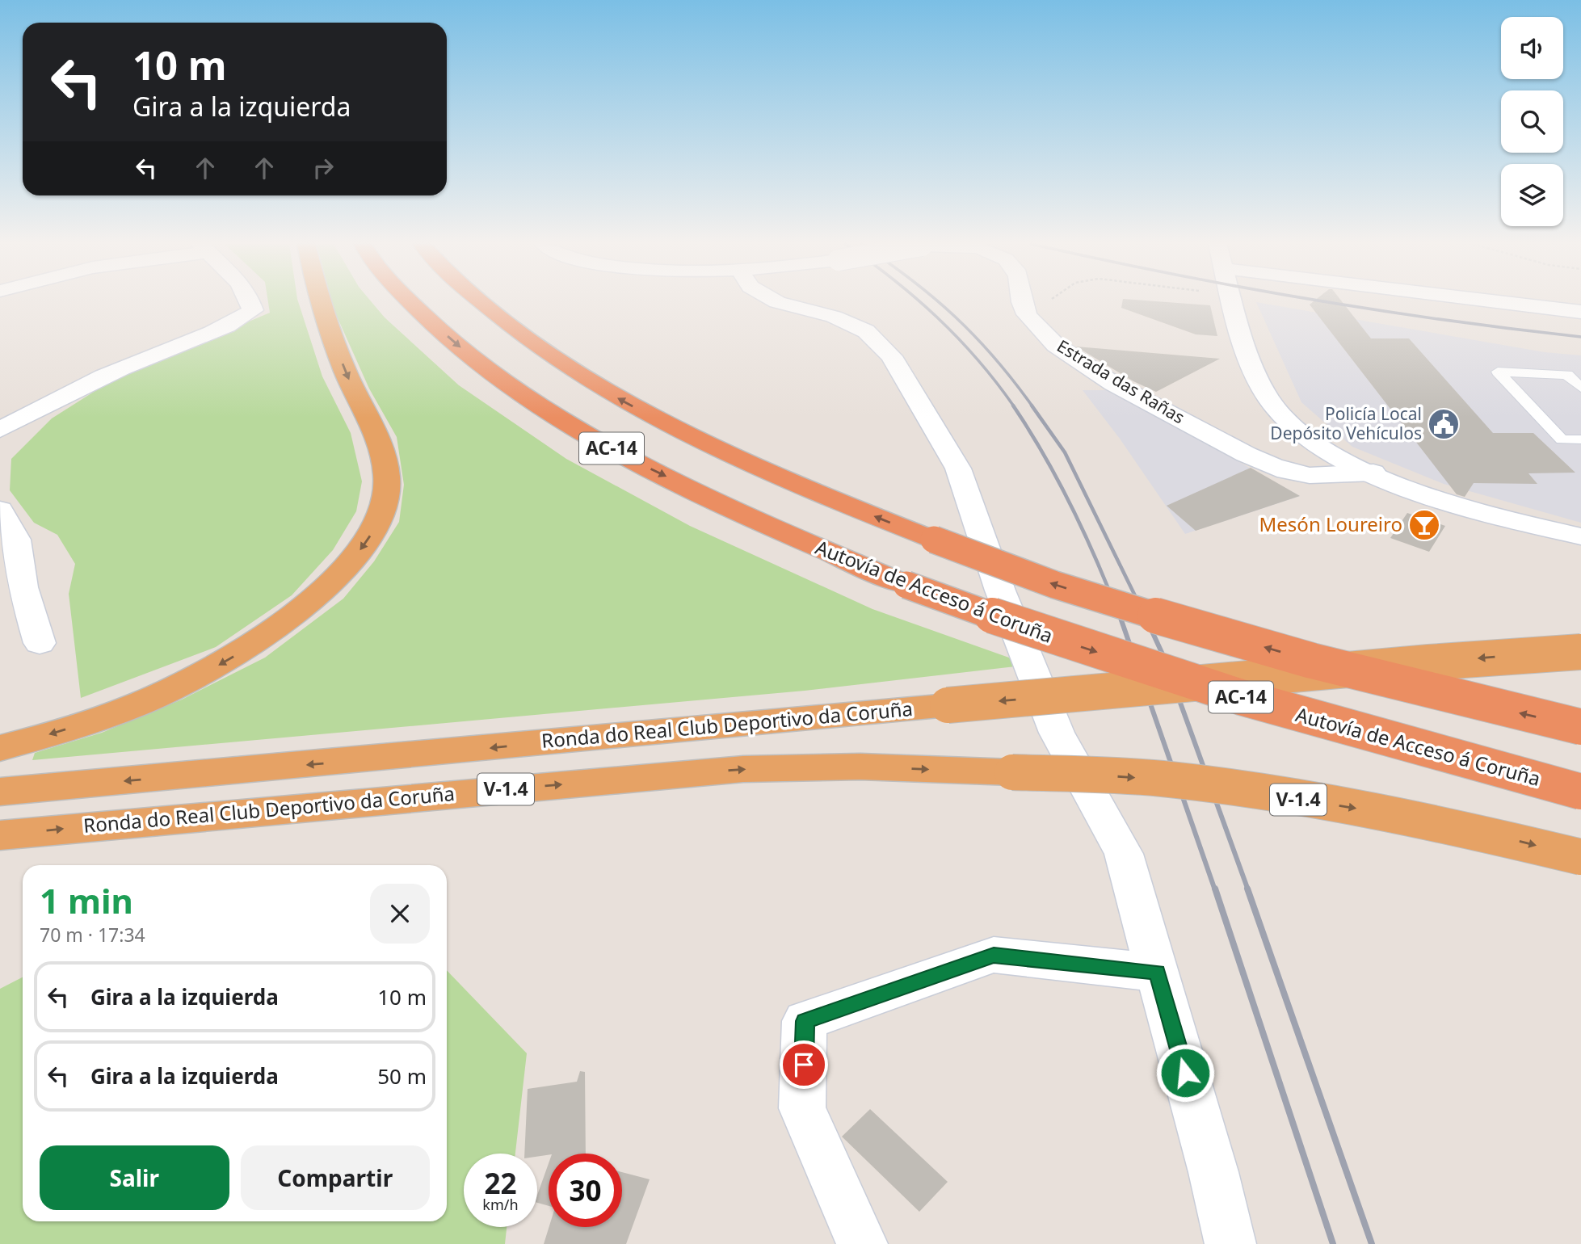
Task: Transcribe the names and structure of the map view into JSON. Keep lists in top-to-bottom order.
{
  "streets": {
    "highway": [
      "AC-14",
      "Autovía de Acceso á Coruña",
      "Ronda do Real Club Deportivo da Coruña",
      "V-1.4"
    ],
    "street": ["Estrada das Rañas"]
  },
  "places": {
    "public building": ["Policía Local Depósito Vehículos"],
    "bar": ["Mesón Loureiro"]
  },
  "page": {
    "turn": ["10 m", "Gira a la izquierda"],
    "heading": ["1 min", "70 m · 17:34"],
    "list": [
      {
        "name": "Gira a la izquierda",
        "value": "10 m"
      },
      {
        "name": "Gira a la izquierda",
        "value": "50 m"
      }
    ],
    "buttons": ["Salir", "Compartir"],
    "speed": "22 km/h",
    "limit": "30"
  }
}
